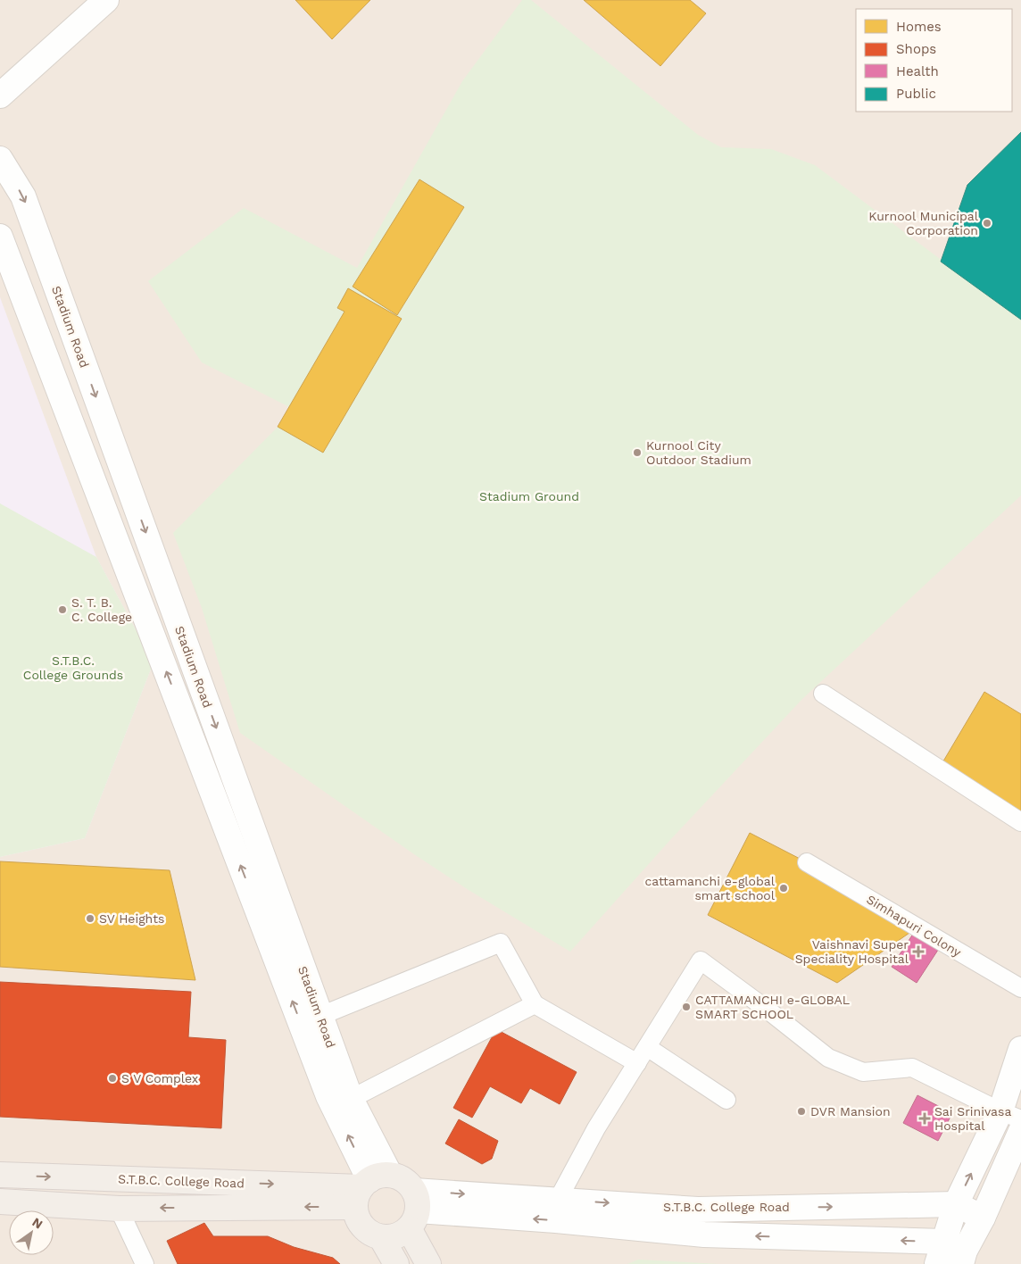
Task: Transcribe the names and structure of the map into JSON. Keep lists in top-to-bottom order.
{
  "streets": {
    "main road": ["S.T.B.C. College Road"],
    "street": ["Stadium Road", "Simhapuri Colony"]
  },
  "crossings": [
    ["Stadium Road", "S.T.B.C. College Road"]
  ],
  "parks": ["Stadium Ground", "S.T.B.C. College Grounds"],
  "places": {
    "other": [
      "Kurnool Municipal Corporation",
      "Kurnool City Outdoor Stadium",
      "S. T. B. C. College",
      "cattamanchi e-global smart school",
      "SV Heights",
      "CATTAMANCHI e-GLOBAL SMART SCHOOL",
      "S V Complex",
      "DVR Mansion"
    ],
    "health": ["Vaishnavi Super Speciality Hospital", "Sai Srinivasa Hospital"]
  },
  "legend": [
    "Homes",
    "Shops",
    "Health",
    "Public"
  ],
  "north": "top right"
}
